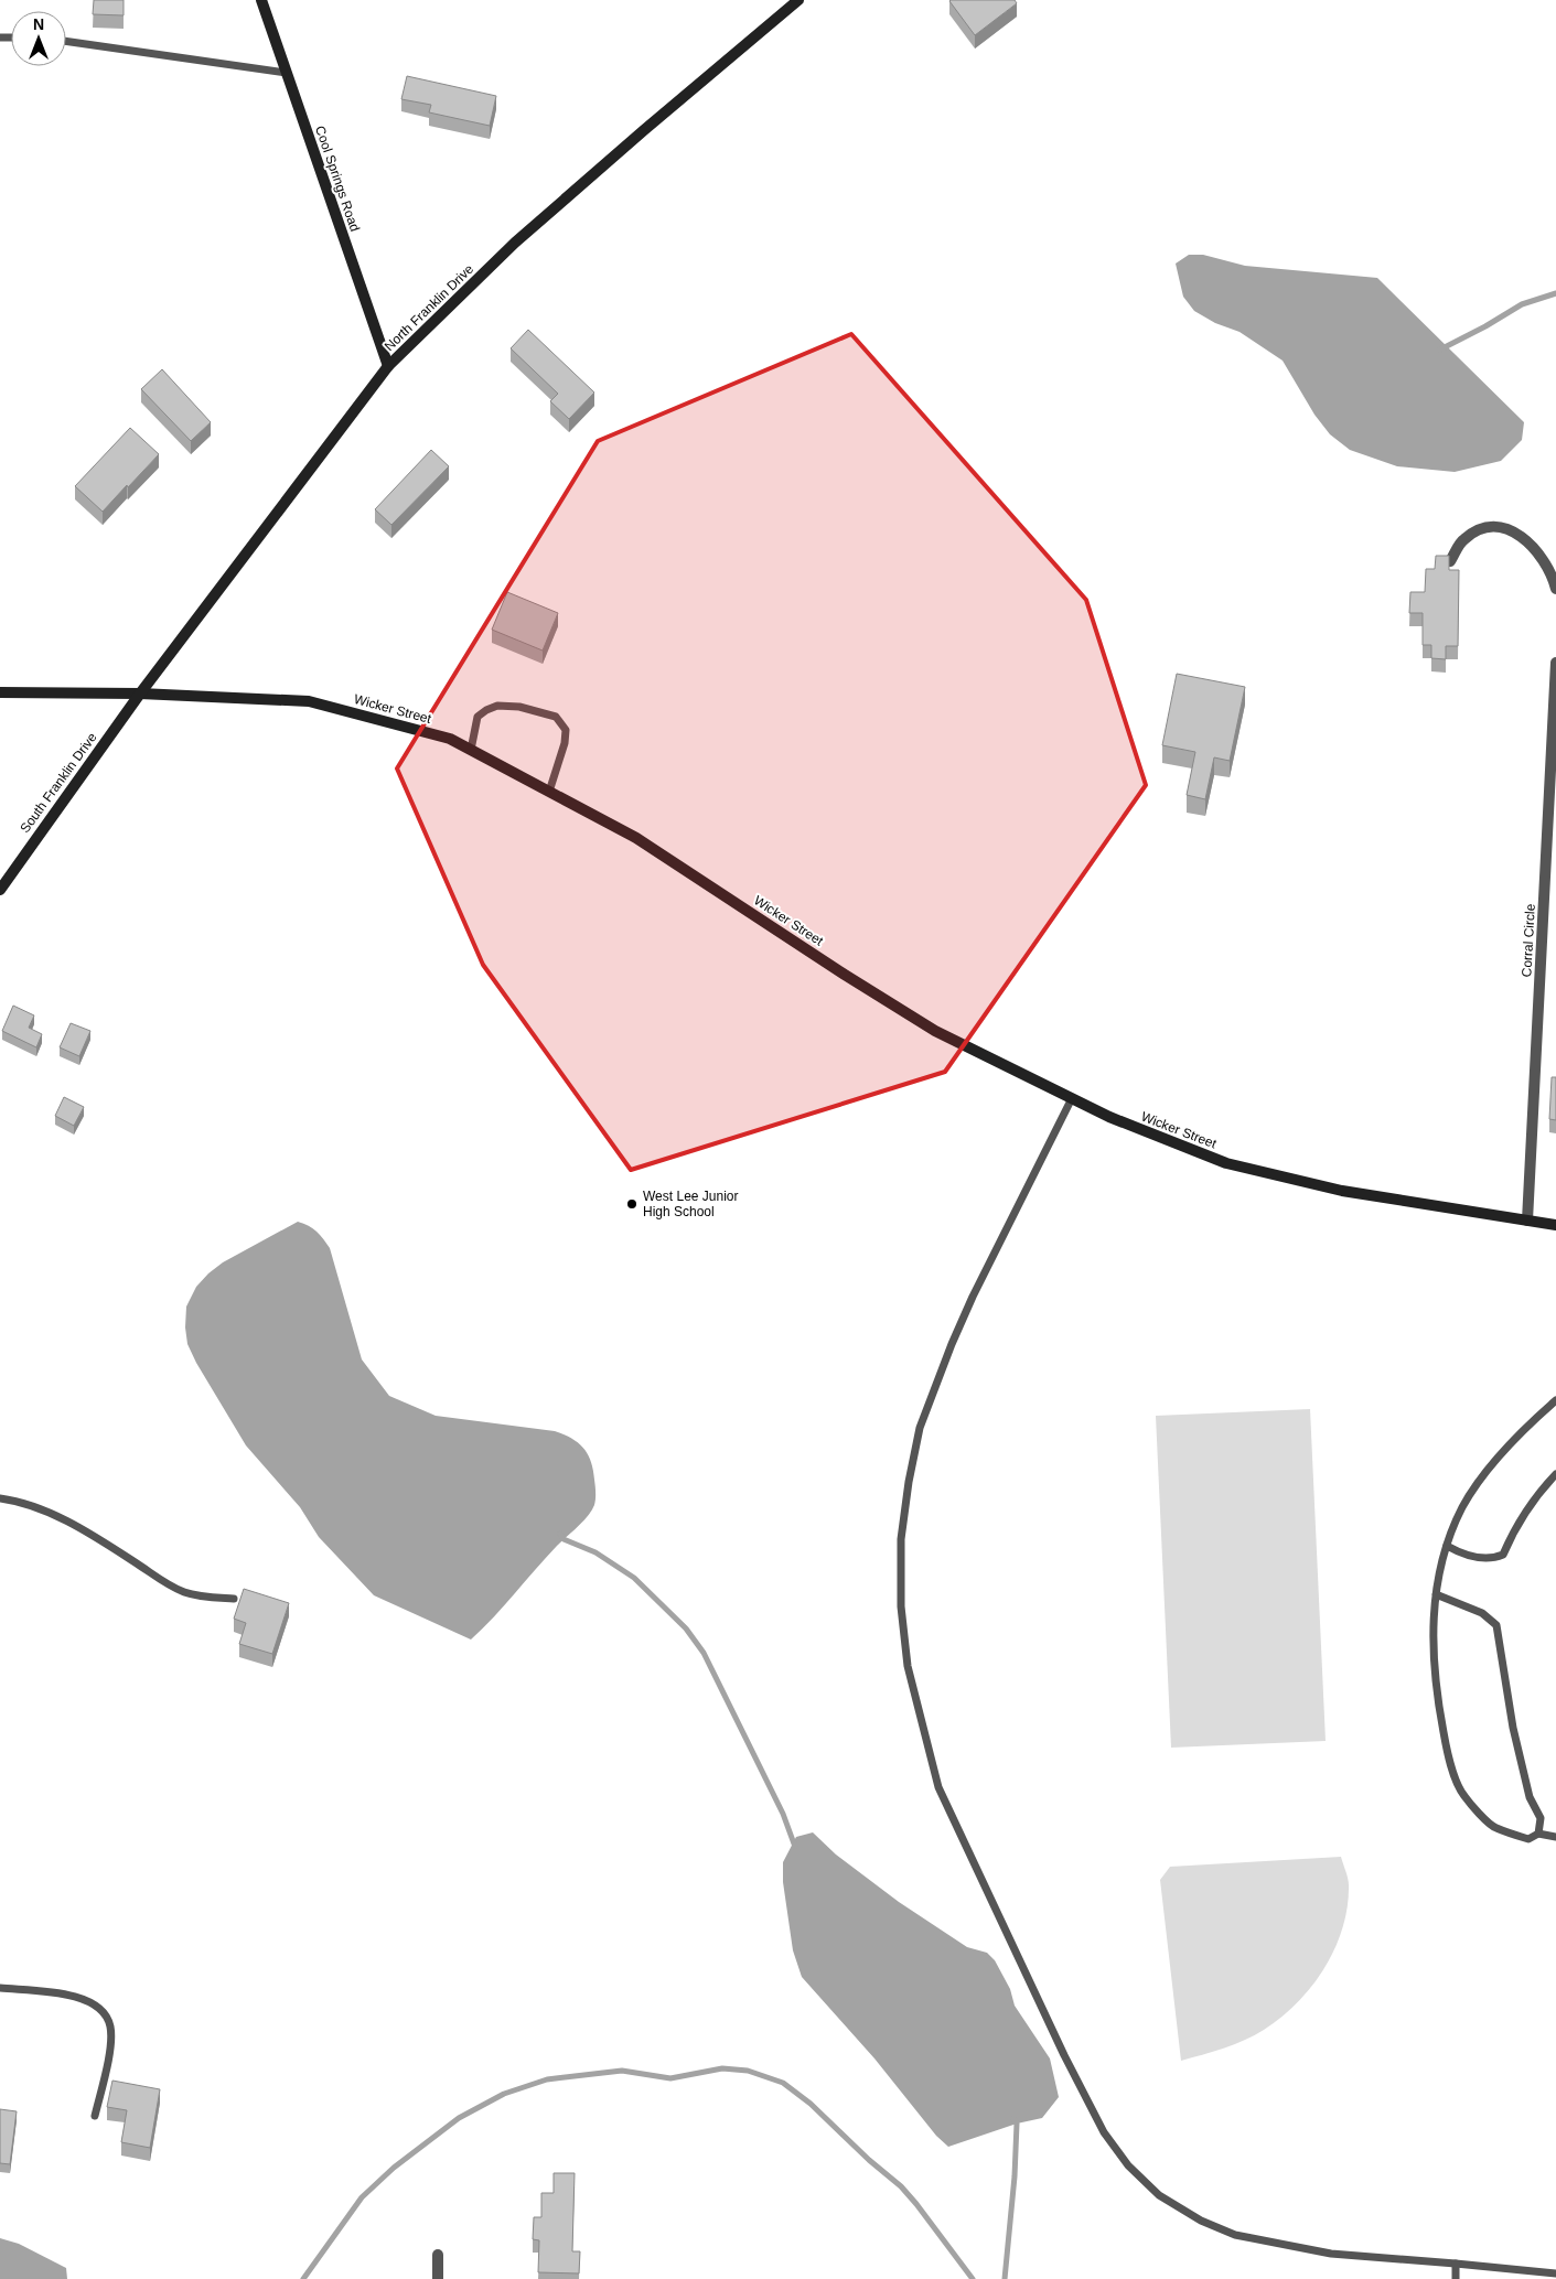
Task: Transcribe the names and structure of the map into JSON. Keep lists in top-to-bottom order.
{
  "streets": {
    "main road": [
      "Cool Springs Road",
      "North Franklin Drive",
      "Wicker Street",
      "South Franklin Drive"
    ],
    "street": ["Corral Circle"]
  },
  "crossings": [
    ["Cool Springs Road", "North Franklin Drive"],
    ["North Franklin Drive", "Wicker Street"],
    ["North Franklin Drive", "South Franklin Drive"],
    ["Wicker Street", "South Franklin Drive"],
    ["Wicker Street", "Corral Circle"]
  ],
  "places": ["West Lee Junior High School"],
  "north": "top"
}
